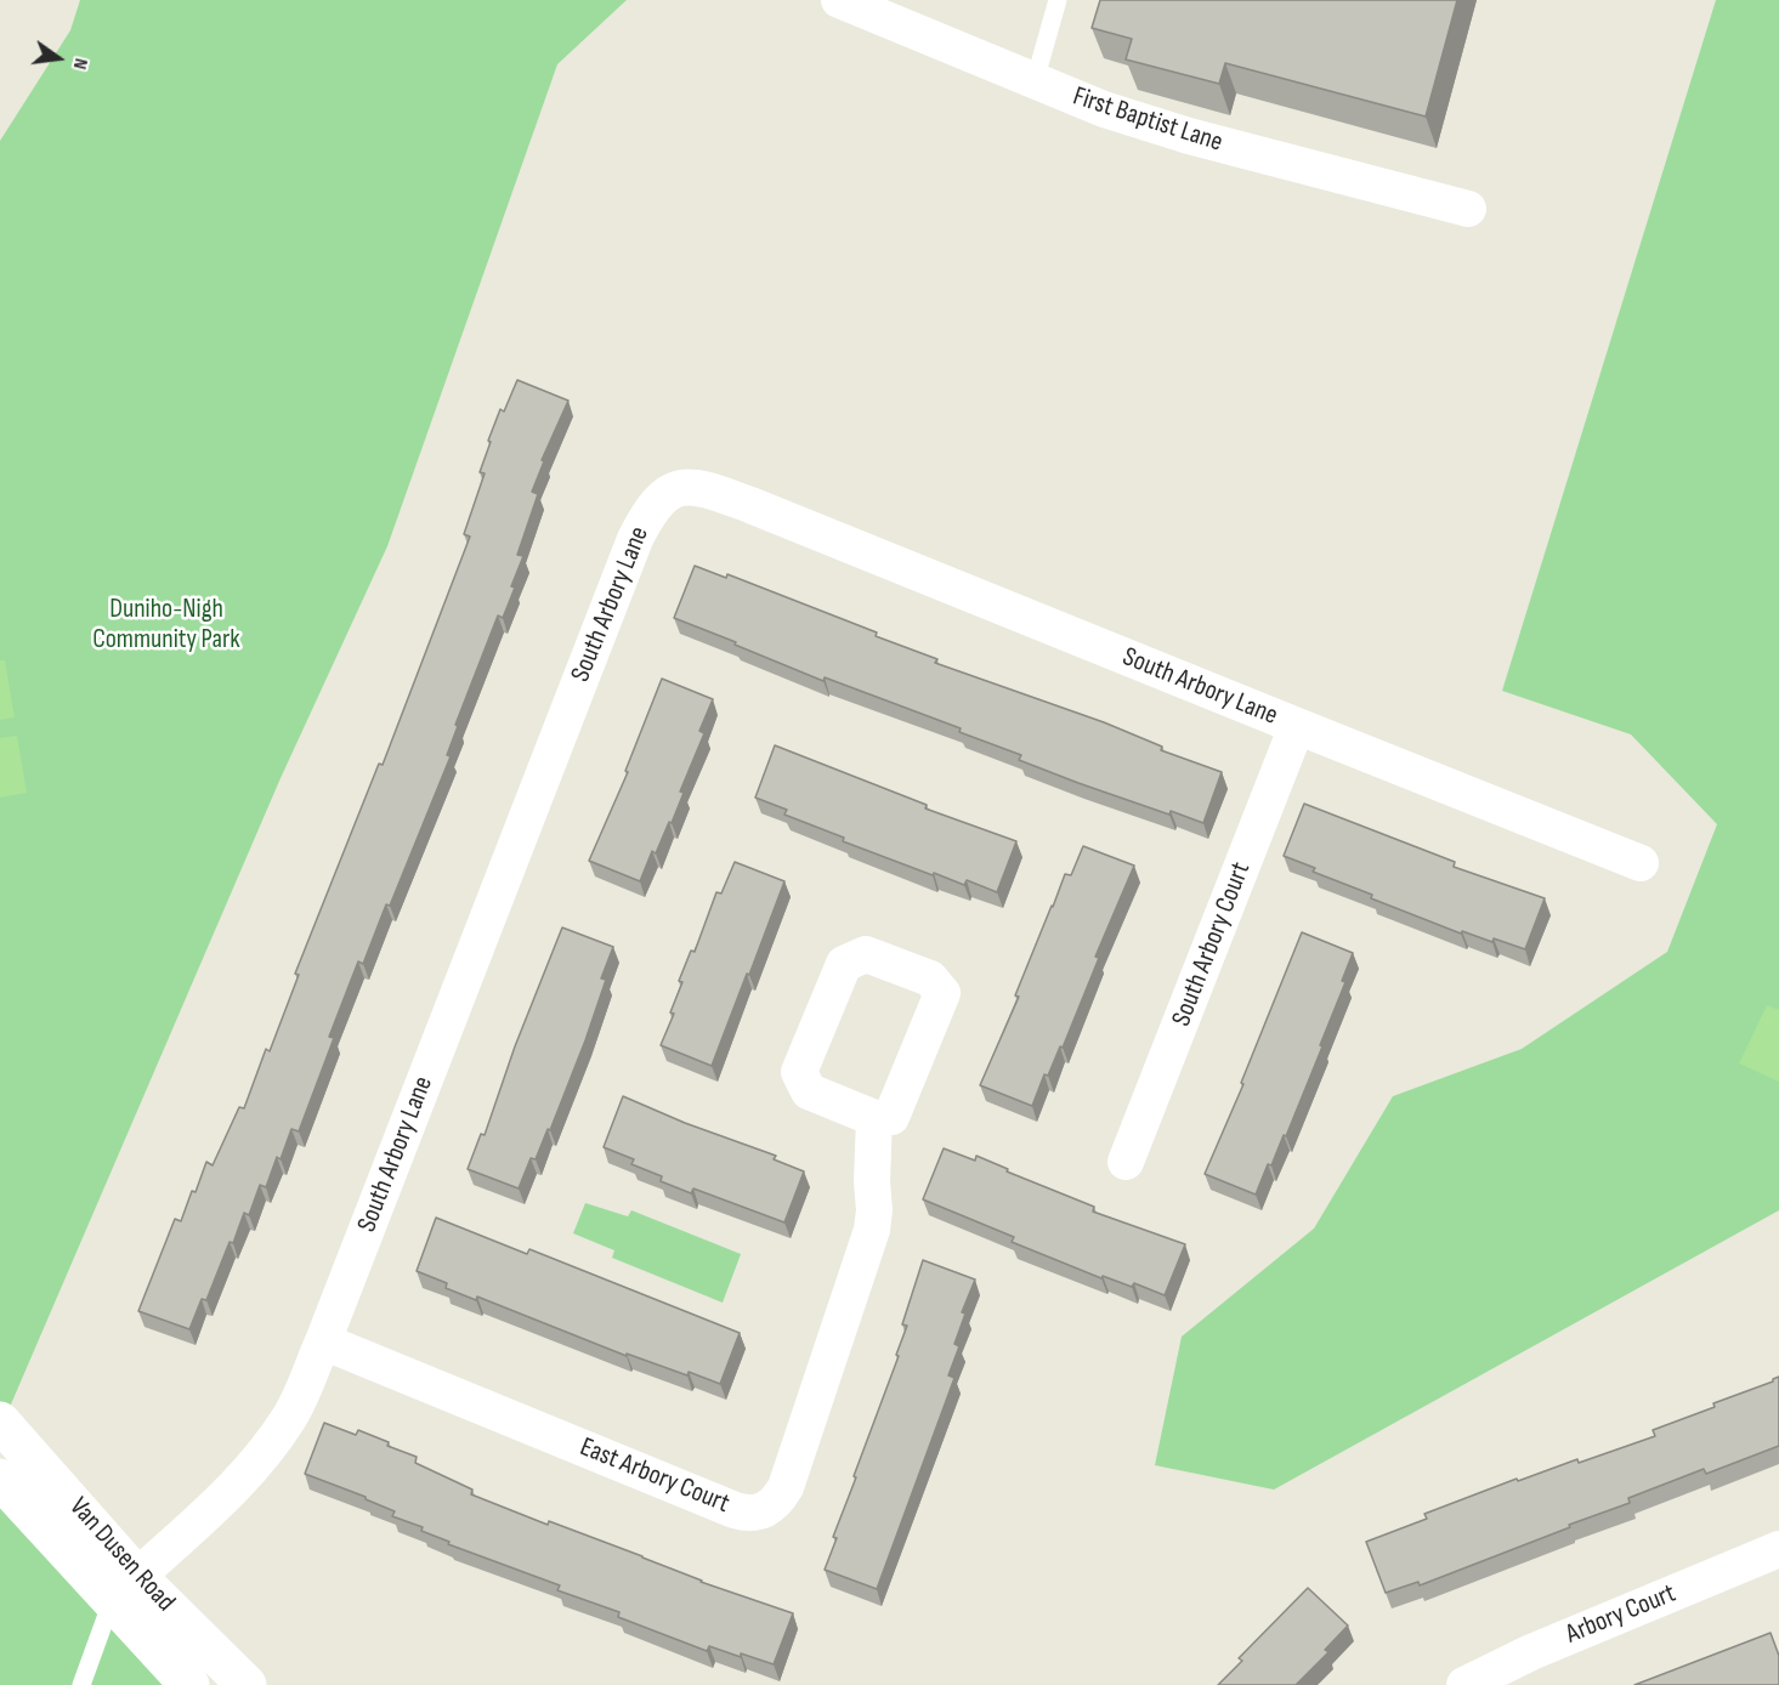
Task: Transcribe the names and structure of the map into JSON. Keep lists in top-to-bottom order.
{
  "streets": {
    "main road": ["Van Dusen Road"],
    "street": [
      "First Baptist Lane",
      "South Arbory Lane",
      "South Arbory Court",
      "East Arbory Court",
      "Arbory Court"
    ]
  },
  "crossings": [
    ["South Arbory Lane", "South Arbory Court"],
    ["South Arbory Lane", "East Arbory Court"],
    ["South Arbory Lane", "Van Dusen Road"]
  ],
  "parks": ["Duniho-Nigh Community Park"],
  "north": "right"
}
